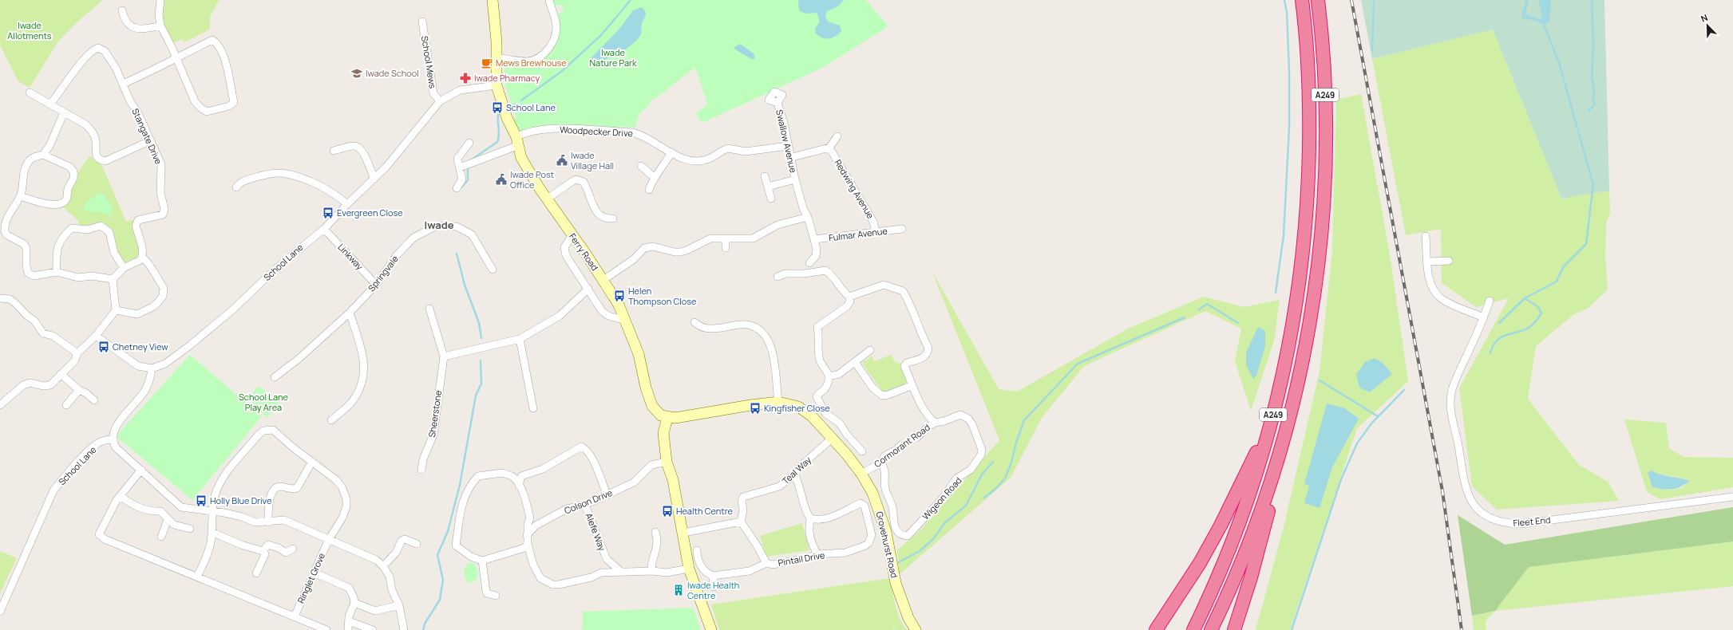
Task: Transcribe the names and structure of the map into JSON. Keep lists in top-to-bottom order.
{
  "streets": {
    "highway": ["A249"],
    "street": [
      "School Mews",
      "Woodpecker Drive",
      "Stangate Drive",
      "Swallow Avenue",
      "Redwing Avenue",
      "Fulmar Avenue",
      "Ferry Road",
      "Linkway",
      "School Lane",
      "Springvale",
      "Sheerstone",
      "Cormorant Road",
      "Teal Way",
      "Wigeon Road",
      "Colson Drive",
      "Fleet End",
      "Alefe Way",
      "Grovehurst Road",
      "Pintail Drive",
      "Ringlet Grove"
    ]
  },
  "crossings": [
    ["School Mews", "School Lane"],
    ["Woodpecker Drive", "Swallow Avenue"],
    ["Woodpecker Drive", "Ferry Road"],
    ["Swallow Avenue", "Fulmar Avenue"],
    ["Redwing Avenue", "Fulmar Avenue"],
    ["Ferry Road", "School Lane"],
    ["Ferry Road", "Grovehurst Road"],
    ["Linkway", "School Lane"],
    ["Linkway", "Springvale"],
    ["Cormorant Road", "Wigeon Road"],
    ["Cormorant Road", "Grovehurst Road"],
    ["Teal Way", "Grovehurst Road"],
    ["Colson Drive", "Alefe Way"]
  ],
  "districts": ["Iwade"],
  "parks": ["Iwade Allotments", "Iwade Nature Park", "School Lane Play Area"],
  "places": {
    "cafe": ["Mews Brewhouse"],
    "school or university": ["Iwade School"],
    "pharmacy": ["Iwade Pharmacy"],
    "bus stop": [
      "School Lane",
      "Evergreen Close",
      "Helen Thompson Close",
      "Chetney View",
      "Kingfisher Close",
      "Holly Blue Drive",
      "Health Centre"
    ],
    "public building": ["Iwade Village Hall", "Iwade Post Office"],
    "building": ["Iwade Health Centre"]
  },
  "north": "top left"
}
